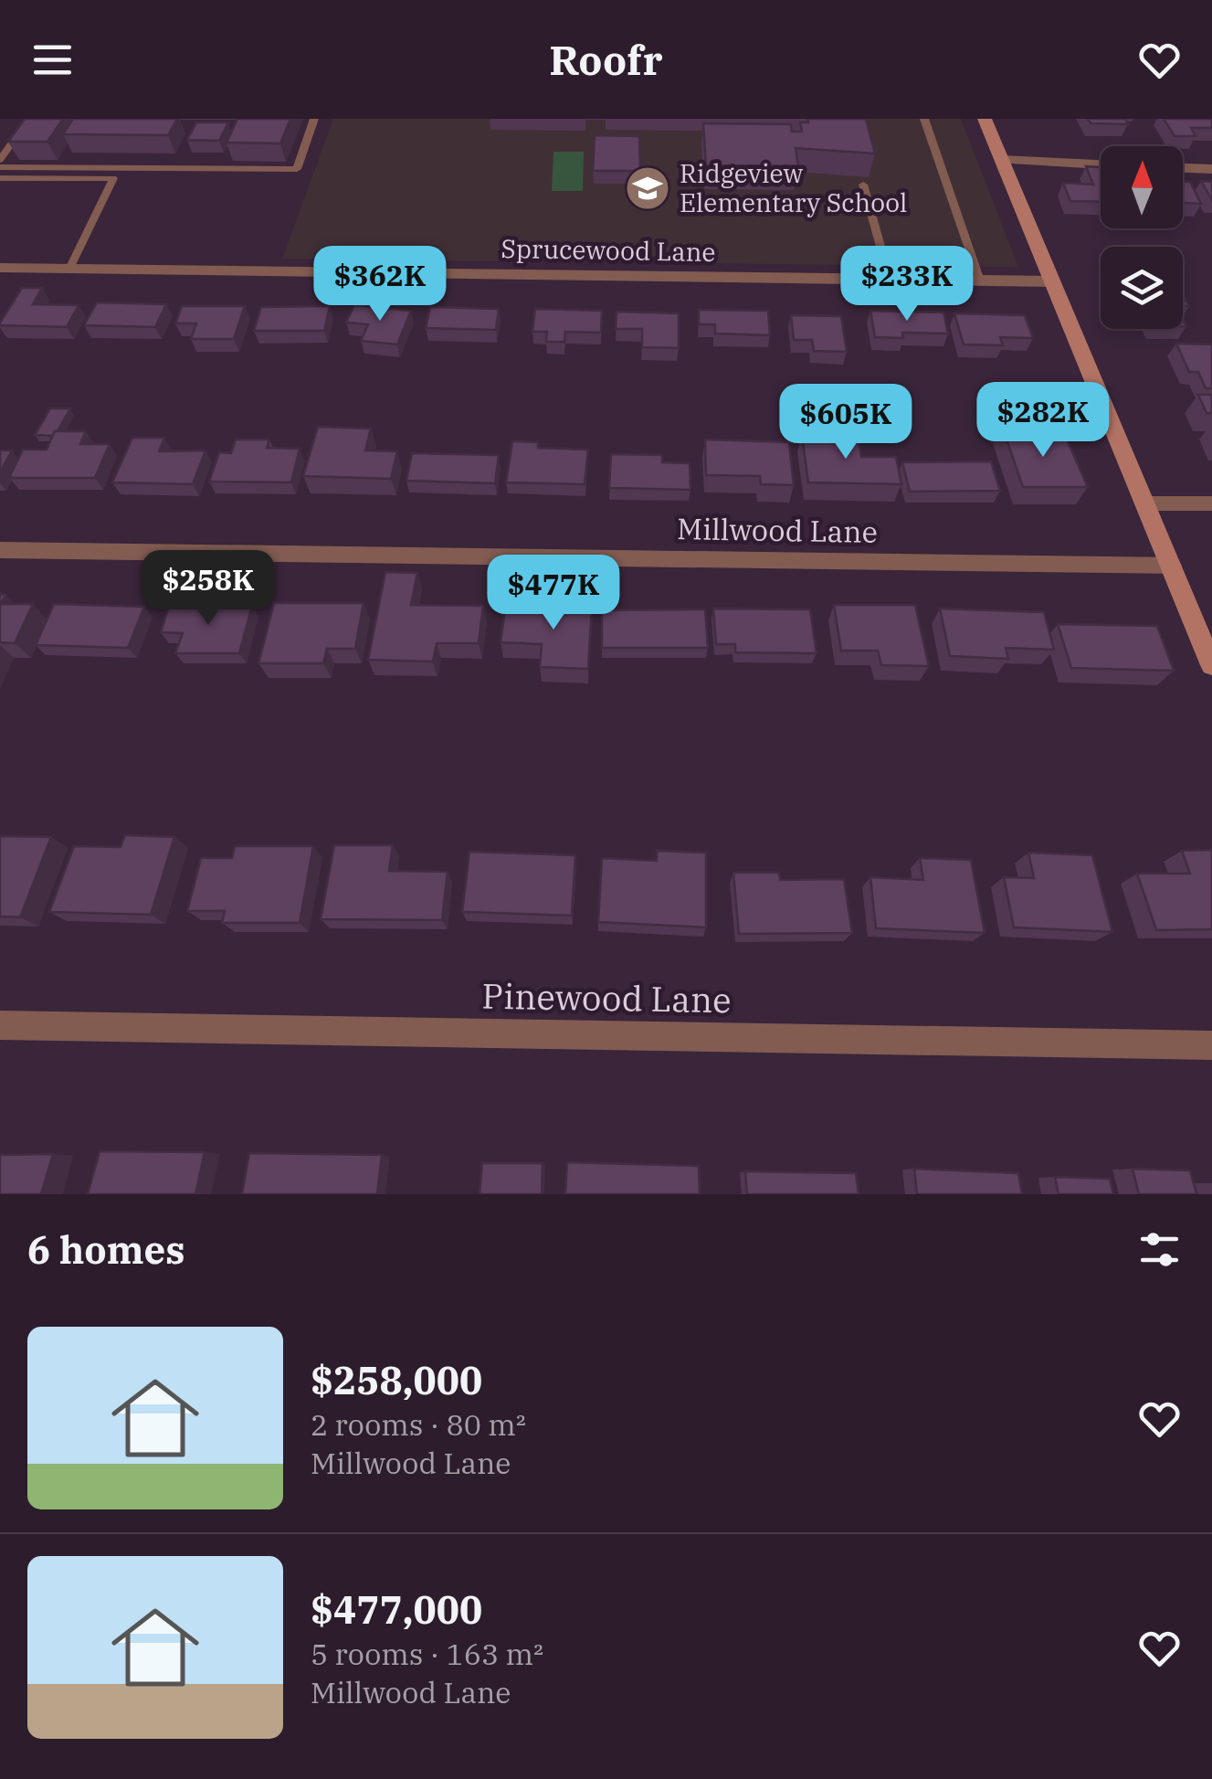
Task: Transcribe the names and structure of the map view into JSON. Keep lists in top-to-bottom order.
{
  "streets": {
    "street": ["Sprucewood Lane", "Millwood Lane", "Pinewood Lane"]
  },
  "places": {
    "school or university": ["Ridgeview Elementary School"]
  },
  "north": "top",
  "page": {
    "header": "Roofr",
    "price": [
      "$362K",
      "$233K",
      "$282K",
      "$605K",
      "$258K",
      "$477K"
    ],
    "heading": "6 homes",
    "list": [
      {
        "name": "$258,000",
        "note": "2 rooms · 80 m² · Millwood Lane"
      },
      {
        "name": "$477,000",
        "note": "5 rooms · 163 m² · Millwood Lane"
      }
    ]
  }
}
